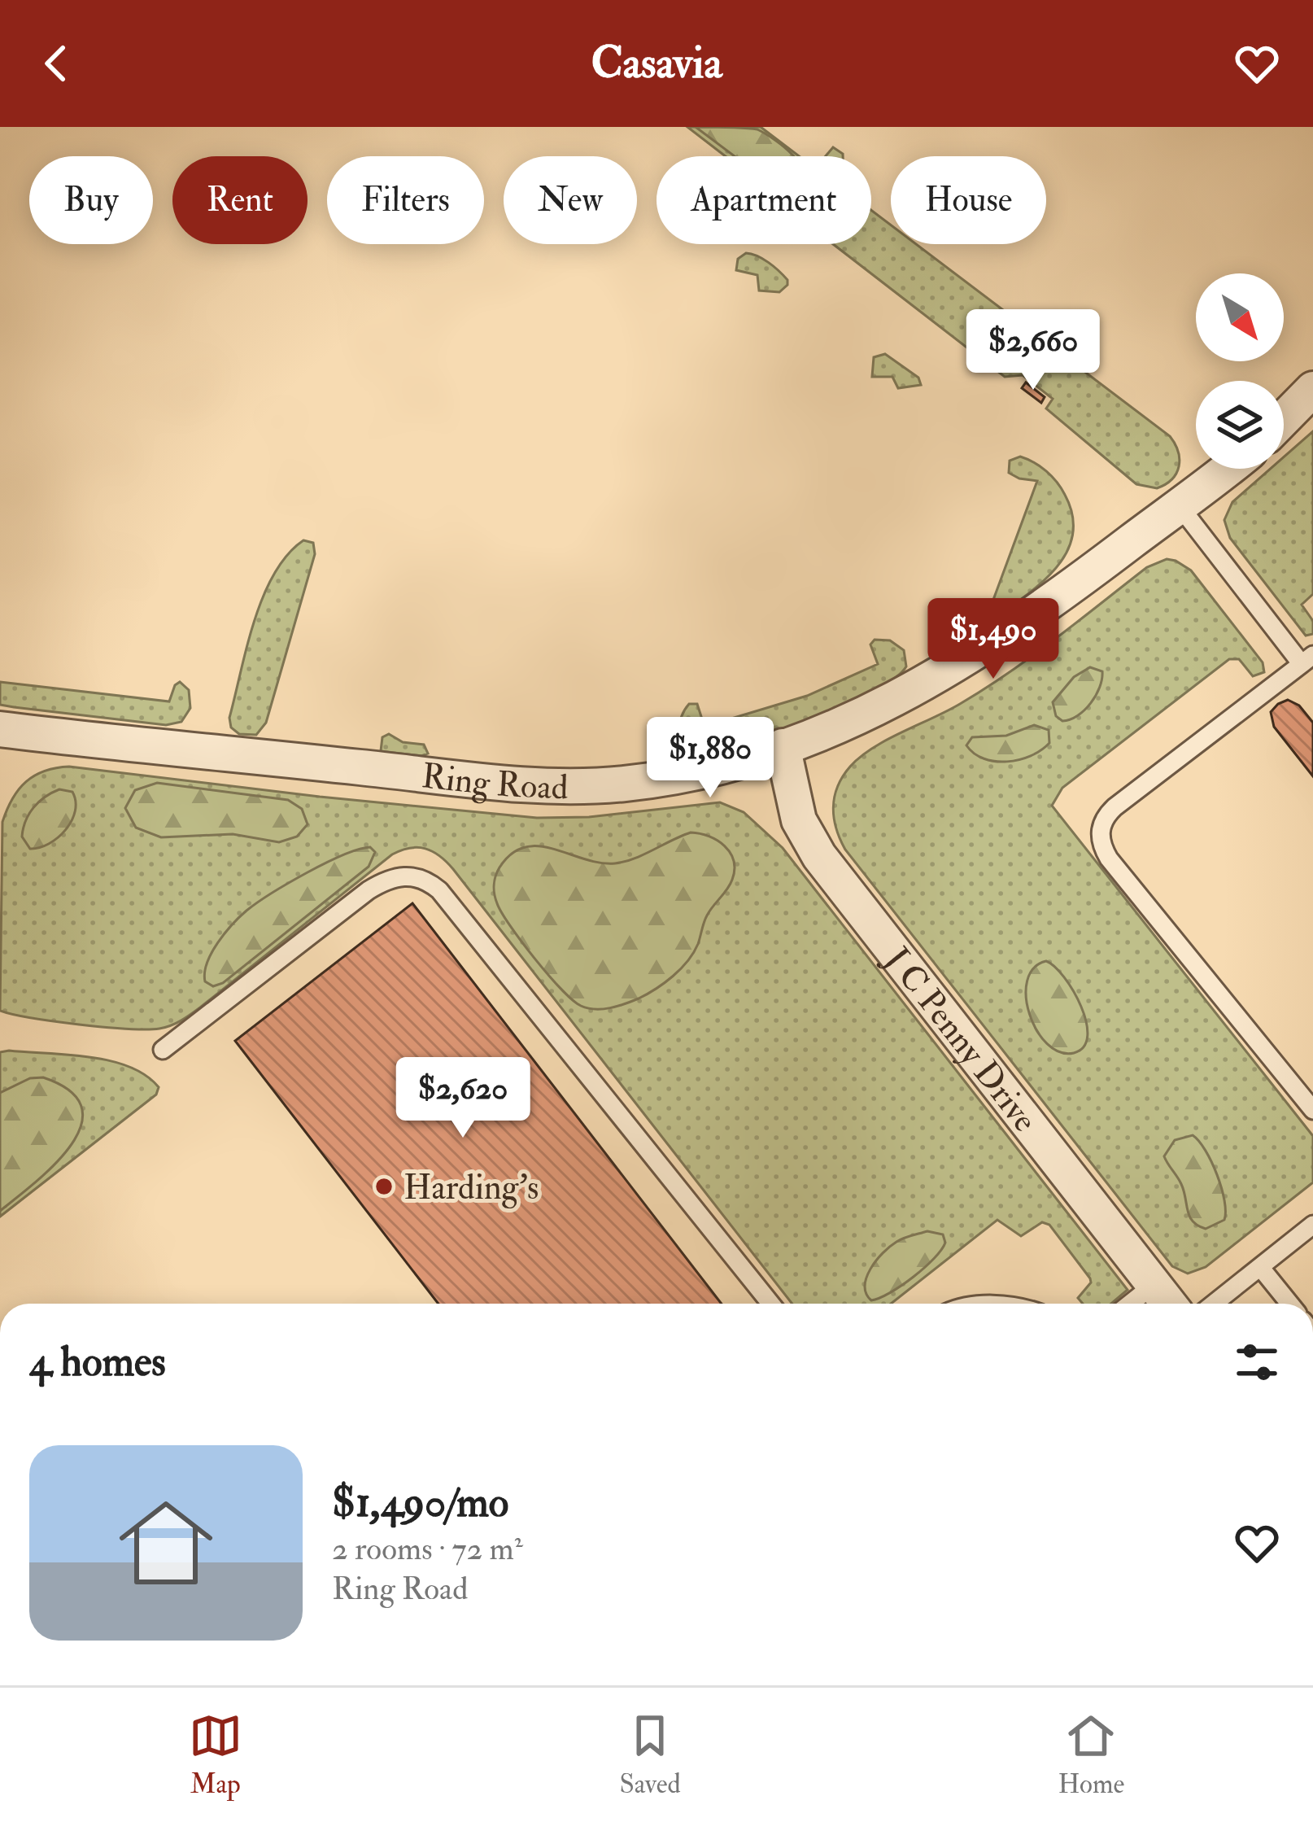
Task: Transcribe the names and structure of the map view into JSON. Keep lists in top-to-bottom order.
{
  "streets": {
    "street": ["Ring Road", "J C Penny Drive"]
  },
  "crossings": [
    ["Ring Road", "J C Penny Drive"]
  ],
  "places": ["Harding's"],
  "north": "bottom right",
  "page": {
    "header": "Casavia",
    "chip": [
      "Buy",
      "Rent",
      "Filters",
      "New",
      "Apartment",
      "House"
    ],
    "price": [
      "$2,660",
      "$1,490",
      "$1,880",
      "$2,620"
    ],
    "heading": "4 homes",
    "list": [
      {
        "name": "$1,490/mo",
        "note": "2 rooms · 72 m² · Ring Road"
      }
    ],
    "tabs": ["Map", "Saved", "Home"]
  }
}
